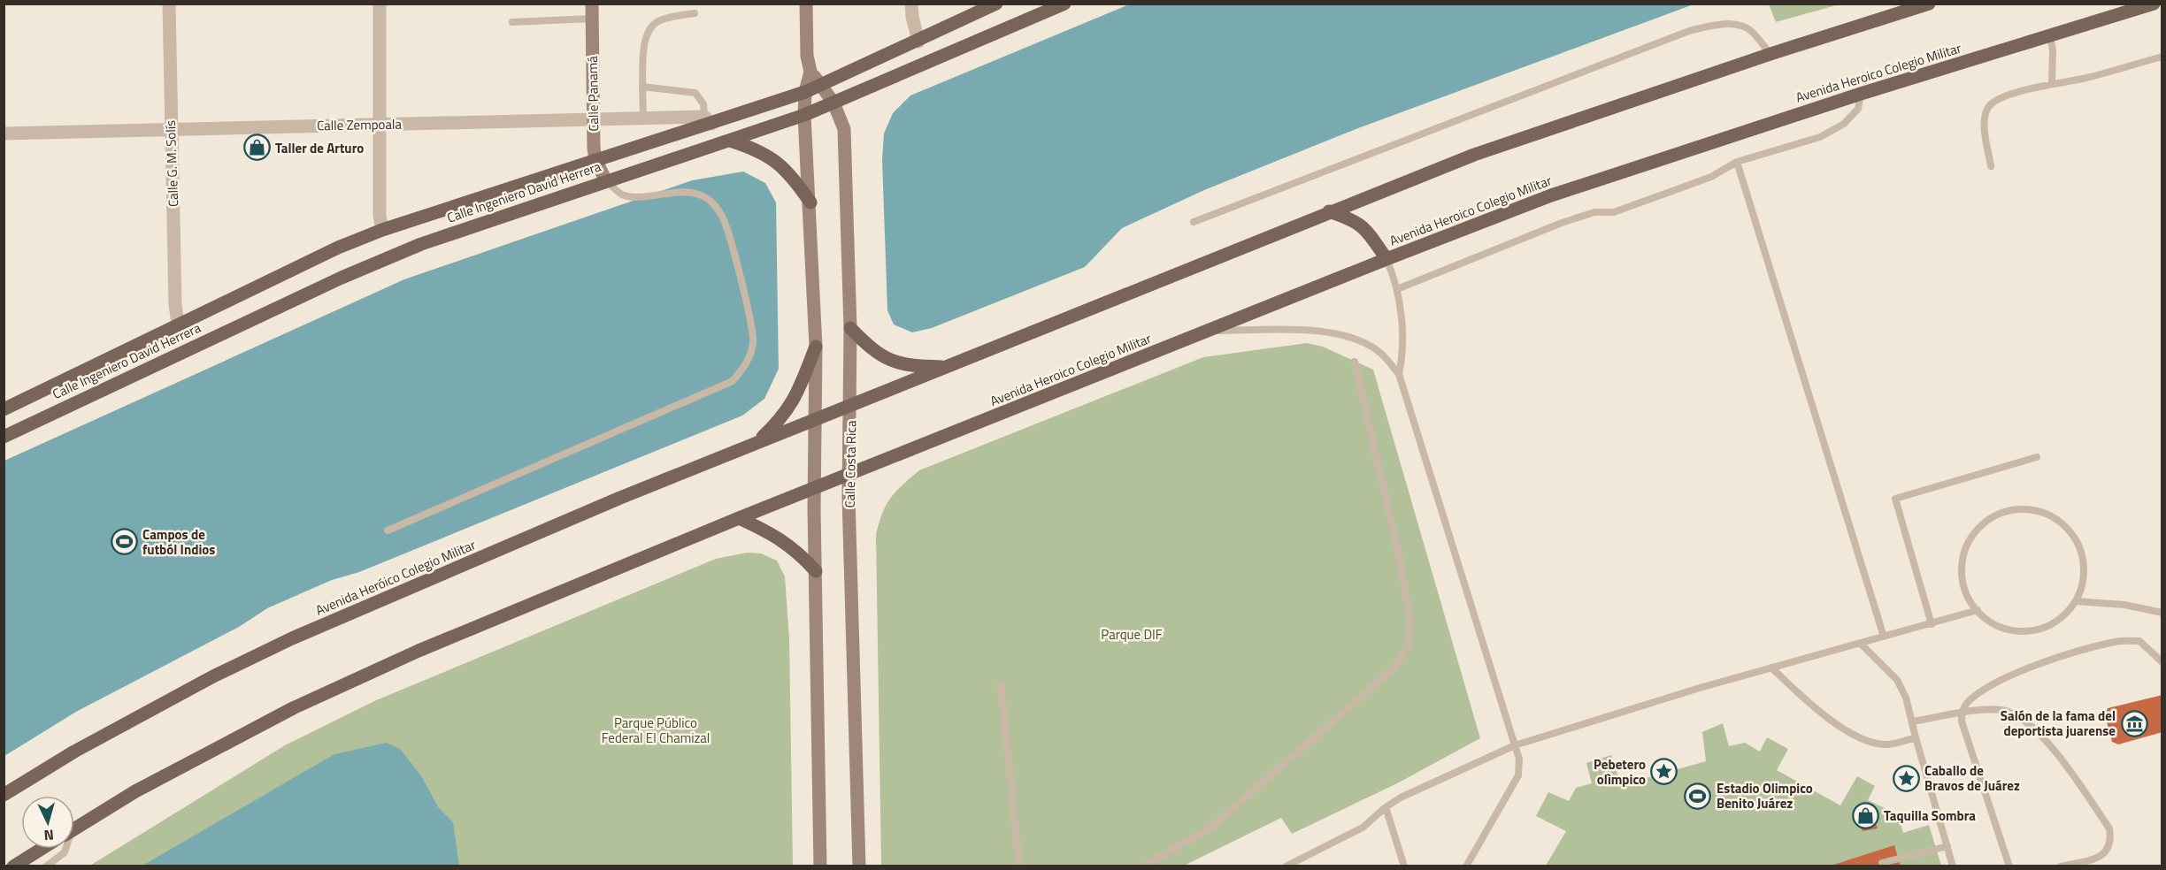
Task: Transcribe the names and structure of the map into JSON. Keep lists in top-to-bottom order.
{
  "streets": {
    "main road": [
      "Avenida Heroico Colegio Militar",
      "Calle Panamá",
      "Calle Ingeniero David Herrera",
      "Calle Costa Rica",
      "Avenida Heróico Colegio Militar"
    ],
    "street": ["Calle Zempoala", "Calle G. M. Solís"]
  },
  "crossings": [
    ["Avenida Heroico Colegio Militar", "Calle Costa Rica"],
    ["Calle Panamá", "Calle Zempoala"],
    ["Calle Panamá", "Calle Ingeniero David Herrera"],
    ["Calle Zempoala", "Calle G. M. Solís"],
    ["Calle Zempoala", "Calle Ingeniero David Herrera"],
    ["Calle G. M. Solís", "Calle Ingeniero David Herrera"],
    ["Calle Ingeniero David Herrera", "Calle Costa Rica"]
  ],
  "parks": ["Parque DIF", "Parque Público Federal El Chamizal"],
  "places": {
    "shop": ["Taller de Arturo", "Taquilla Sombra"],
    "sports": ["Campos de futból Indios", "Estadio Olimpico Benito Juárez"],
    "museum": ["Salón de la fama del deportista juarense"],
    "place": ["Pebetero olìmpico", "Caballo de Bravos de Juárez"]
  },
  "north": "bottom"
}
